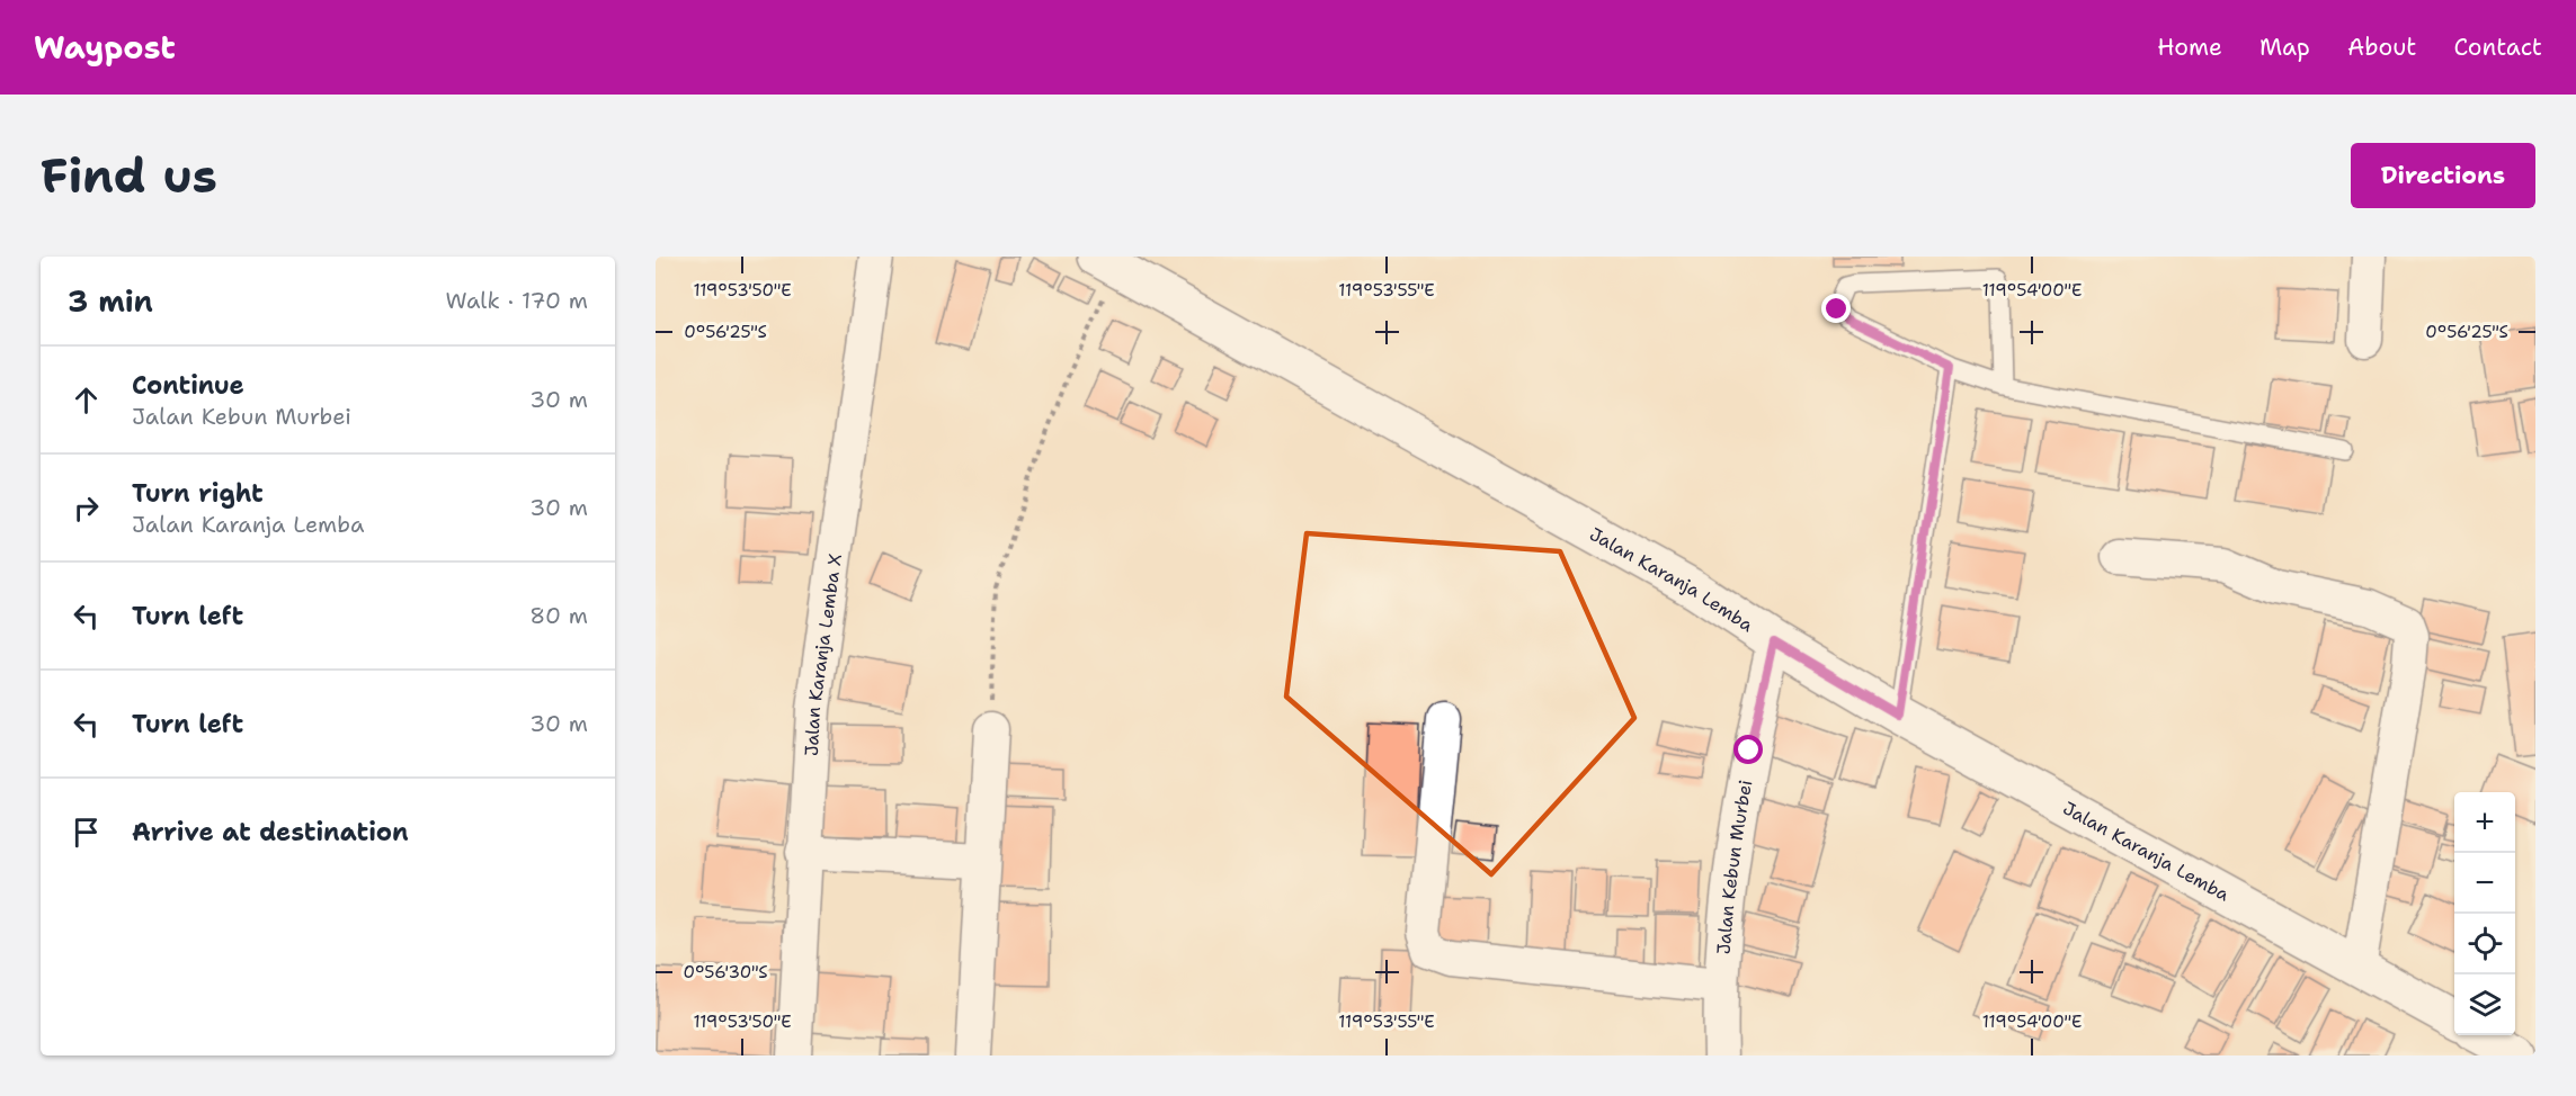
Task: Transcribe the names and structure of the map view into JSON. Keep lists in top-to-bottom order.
{
  "streets": {
    "main road": ["Jalan Karanja Lemba"],
    "street": ["Jalan Karanja Lemba X", "Jalan Kebun Murbei"]
  },
  "crossings": [
    ["Jalan Karanja Lemba", "Jalan Kebun Murbei"]
  ],
  "page": {
    "header": "Waypost",
    "nav": [
      "Home",
      "Map",
      "About",
      "Contact"
    ],
    "buttons": "Directions",
    "title": "Find us",
    "heading": ["3 min", "Walk · 170 m"],
    "list": [
      ["Continue", "Jalan Kebun Murbei", "30 m"],
      ["Turn right", "Jalan Karanja Lemba", "30 m"],
      ["Turn left", "80 m"],
      ["Turn left", "30 m"],
      "Arrive at destination"
    ],
    "map_buttons": ["+", "−"]
  },
  "coordinates": [
    "119°53'50\"E",
    "119°53'55\"E",
    "119°54'00\"E",
    "0°56'25\"S",
    "0°56'30\"S"
  ]
}
